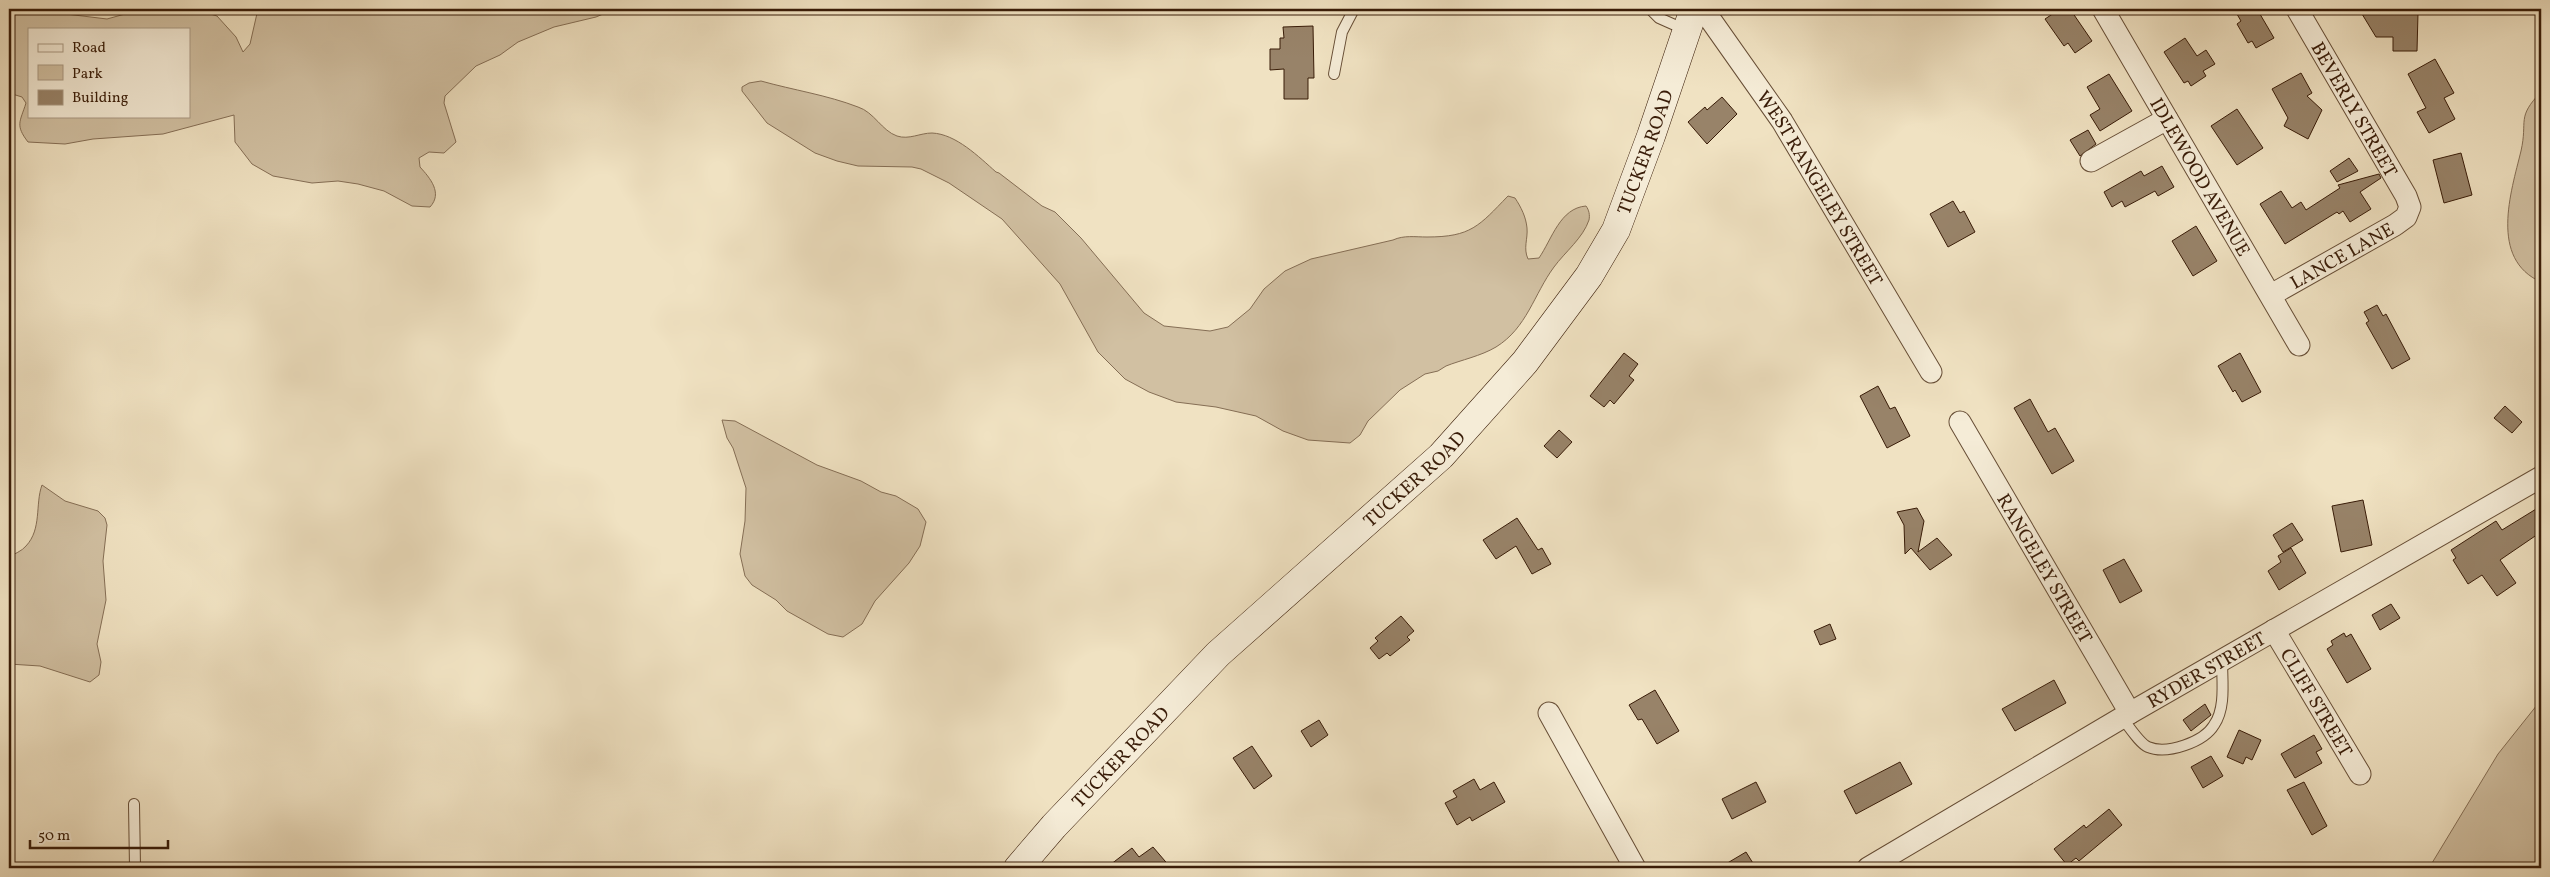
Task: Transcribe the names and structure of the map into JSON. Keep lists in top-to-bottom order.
{
  "streets": {
    "main road": ["TUCKER ROAD"],
    "street": [
      "BEVERLY STREET",
      "IDLEWOOD AVENUE",
      "WEST RANGELEY STREET",
      "LANCE LANE",
      "RANGELEY STREET",
      "RYDER STREET",
      "CLIFF STREET"
    ]
  },
  "crossings": [
    ["BEVERLY STREET", "LANCE LANE"],
    ["IDLEWOOD AVENUE", "LANCE LANE"],
    ["RANGELEY STREET", "RYDER STREET"],
    ["RYDER STREET", "CLIFF STREET"]
  ],
  "legend": ["Road", "Park", "Building"],
  "scale_bar": "50 m"
}
